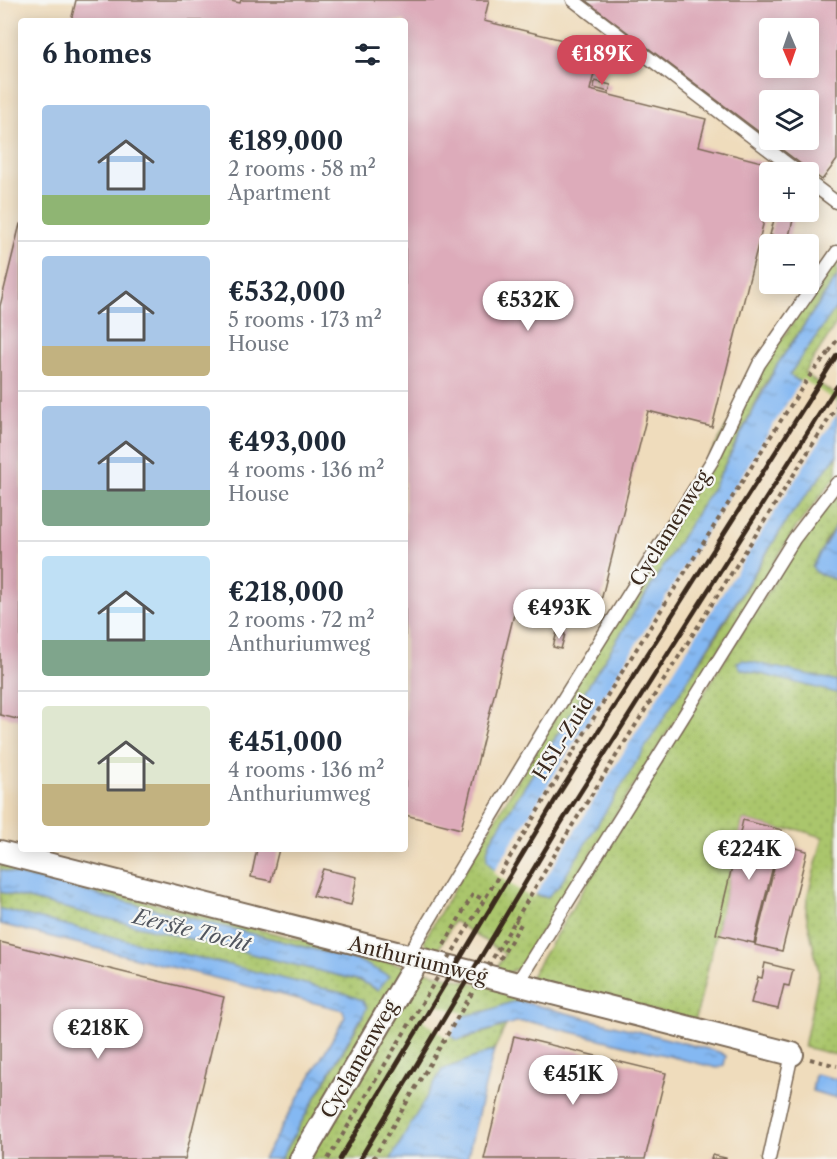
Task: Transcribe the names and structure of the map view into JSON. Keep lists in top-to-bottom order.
{
  "streets": {
    "street": ["Cyclamenweg", "Anthuriumweg"],
    "path": ["HSL-Zuid"]
  },
  "crossings": [
    ["Cyclamenweg", "Anthuriumweg"]
  ],
  "water": ["Eerste Tocht"],
  "north": "bottom",
  "page": {
    "map_buttons": ["+", "−"],
    "heading": "6 homes",
    "price": [
      "€189K",
      "€532K",
      "€493K",
      "€224K",
      "€218K",
      "€451K"
    ],
    "list": [
      {
        "name": "€189,000",
        "note": "2 rooms · 58 m² · Apartment"
      },
      {
        "name": "€532,000",
        "note": "5 rooms · 173 m² · House"
      },
      {
        "name": "€493,000",
        "note": "4 rooms · 136 m² · House"
      },
      {
        "name": "€218,000",
        "note": "2 rooms · 72 m² · Anthuriumweg"
      },
      {
        "name": "€451,000",
        "note": "4 rooms · 136 m² · Anthuriumweg"
      }
    ]
  }
}
